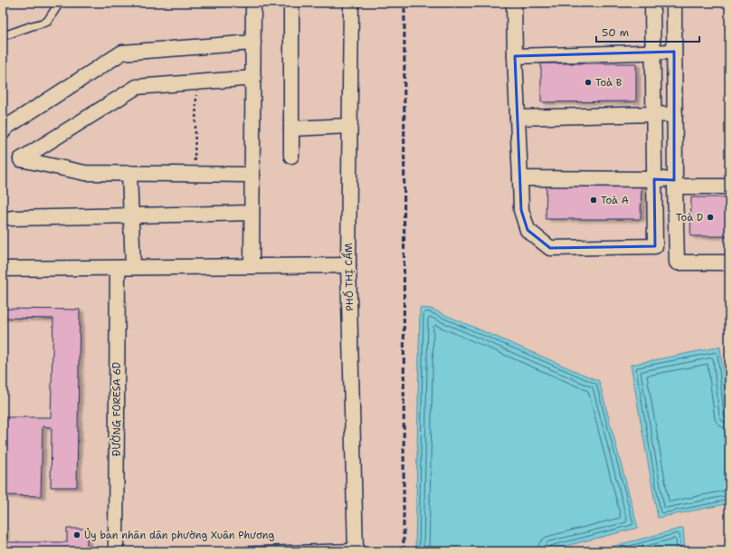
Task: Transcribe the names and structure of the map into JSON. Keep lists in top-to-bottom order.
{
  "streets": {
    "street": ["PHỐ THỊ CẨM", "ĐƯỜNG FORESA 6D"]
  },
  "places": [
    "Toà B",
    "Toà A",
    "Toà D",
    "Ủy ban nhân dân phường Xuân Phương"
  ],
  "scale_bar": "50 m"
}
